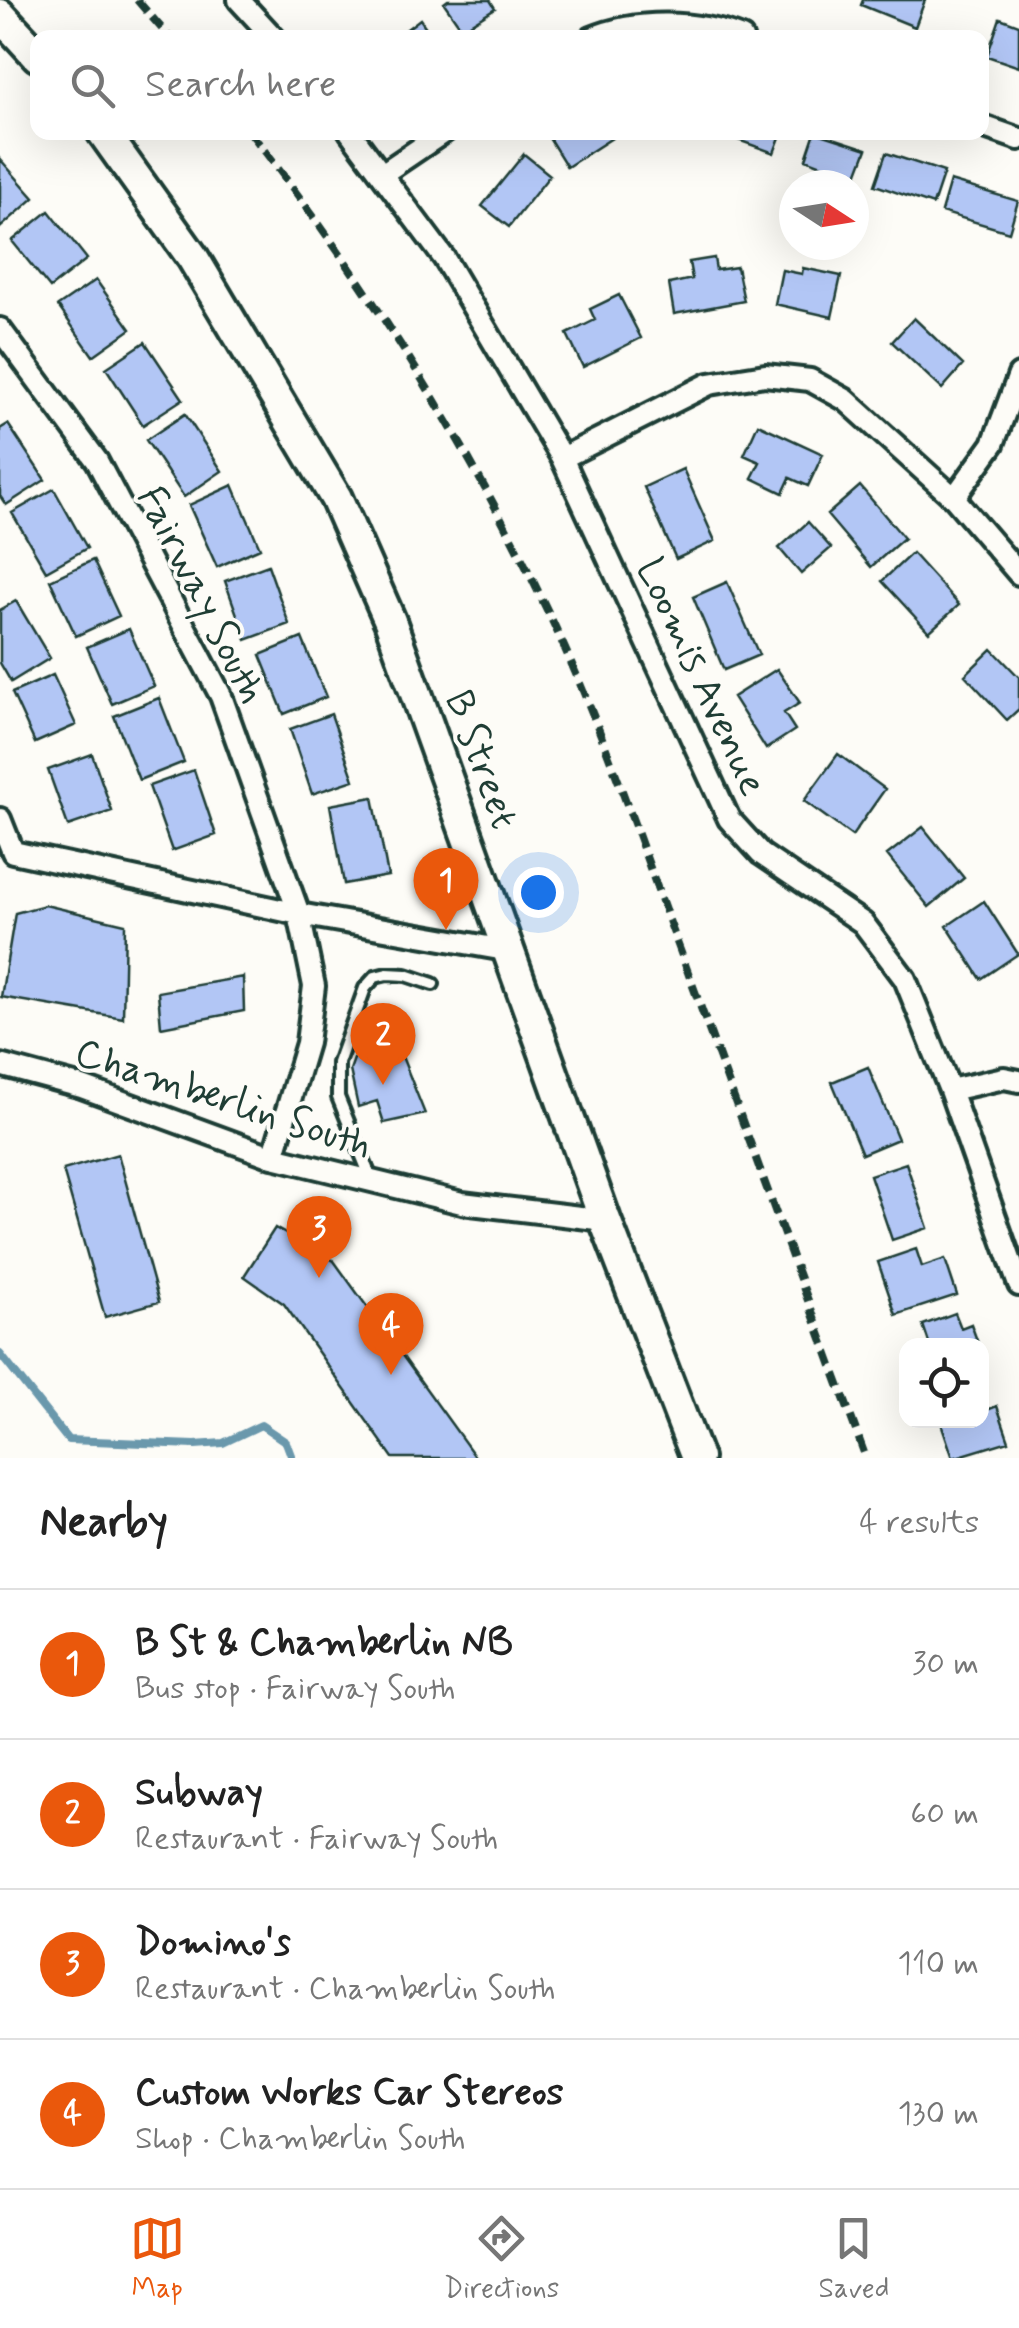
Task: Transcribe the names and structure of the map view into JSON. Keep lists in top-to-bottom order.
{
  "streets": {
    "main road": ["B Street"],
    "street": ["Fairway South", "Loomis Avenue", "Chamberlin South"]
  },
  "crossings": [
    ["Fairway South", "Chamberlin South"],
    ["B Street", "Chamberlin South"]
  ],
  "north": "right",
  "page": {
    "search": "Search here",
    "pins": [
      "1",
      "2",
      "3",
      "4"
    ],
    "heading": ["Nearby", "4 results"],
    "list": [
      {
        "mark": "1",
        "name": "B St & Chamberlin NB",
        "note": "Bus stop · Fairway South",
        "value": "30 m"
      },
      {
        "mark": "2",
        "name": "Subway",
        "note": "Restaurant · Fairway South",
        "value": "60 m"
      },
      {
        "mark": "3",
        "name": "Domino's",
        "note": "Restaurant · Chamberlin South",
        "value": "110 m"
      },
      {
        "mark": "4",
        "name": "Custom Works Car Stereos",
        "note": "Shop · Chamberlin South",
        "value": "130 m"
      }
    ],
    "nav": ["Map", "Directions", "Saved"]
  }
}
